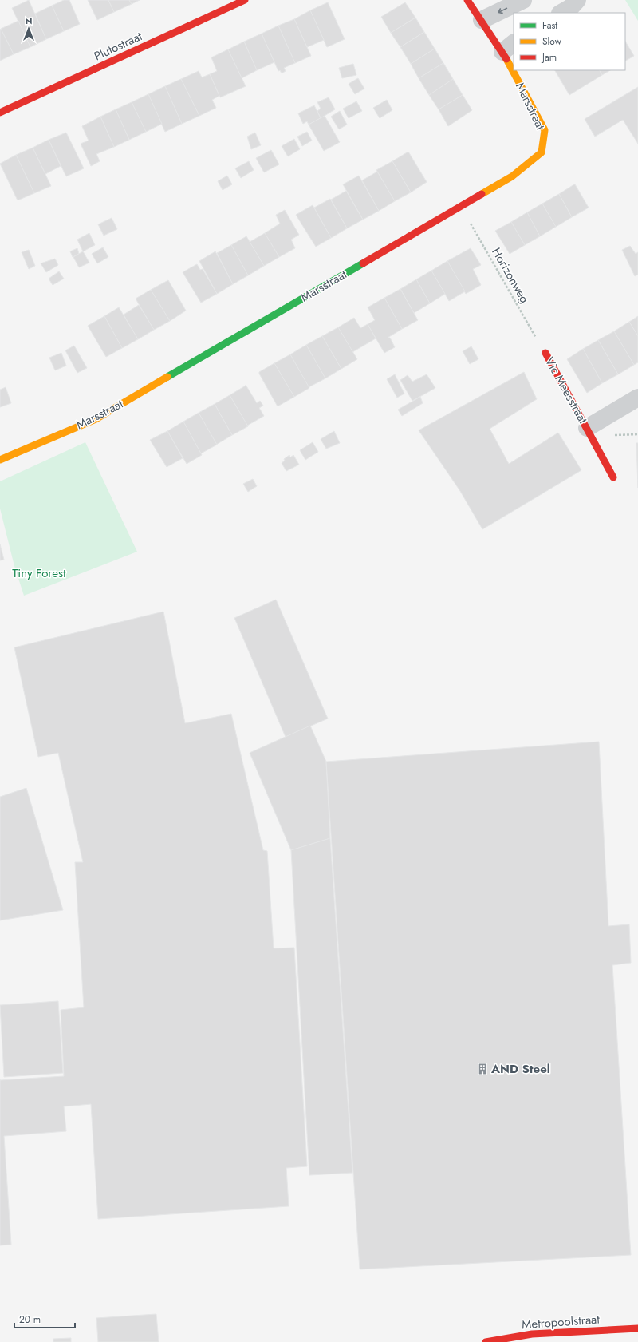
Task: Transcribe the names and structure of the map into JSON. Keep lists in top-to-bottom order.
{
  "streets": {
    "street": [
      "Plutostraat",
      "Marsstraat",
      "Vic Meesstraat",
      "Metropoolstraat"
    ],
    "path": ["Horizonweg"]
  },
  "crossings": [
    ["Marsstraat", "Horizonweg"],
    ["Horizonweg", "Vic Meesstraat"]
  ],
  "parks": ["Tiny Forest"],
  "places": {
    "building": ["AND Steel"]
  },
  "legend": ["Fast", "Slow", "Jam"],
  "scale_bar": "20 m",
  "north": "top"
}
